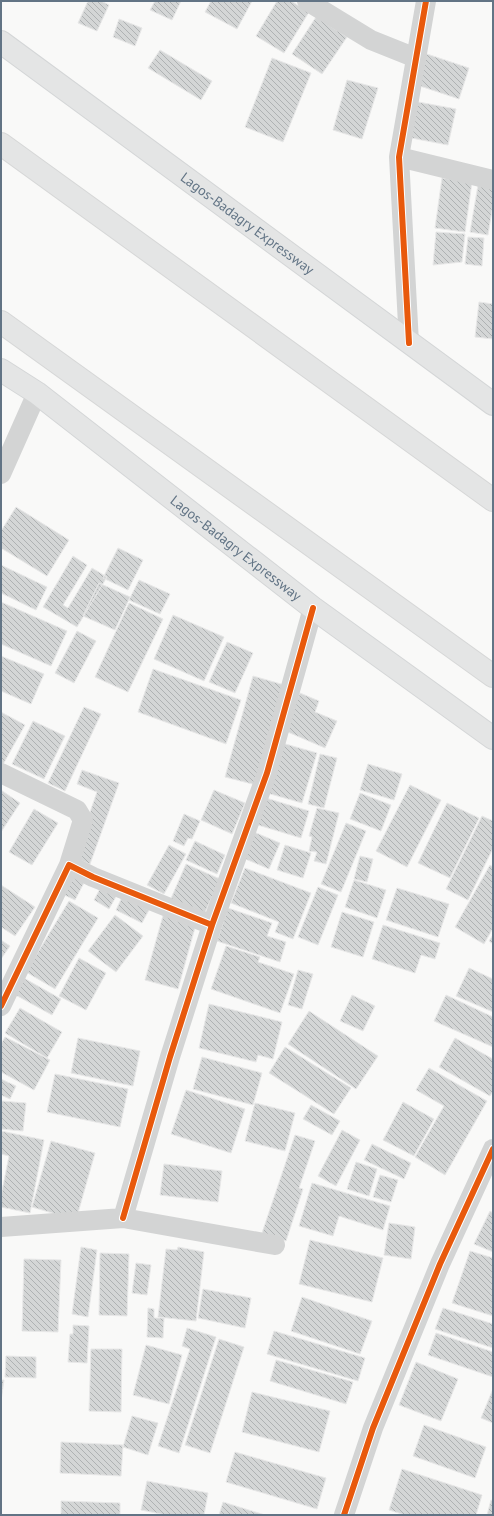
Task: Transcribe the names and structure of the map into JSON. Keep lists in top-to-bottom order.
{
  "streets": {
    "main road": ["Lagos-Badagry Expressway"]
  }
}
